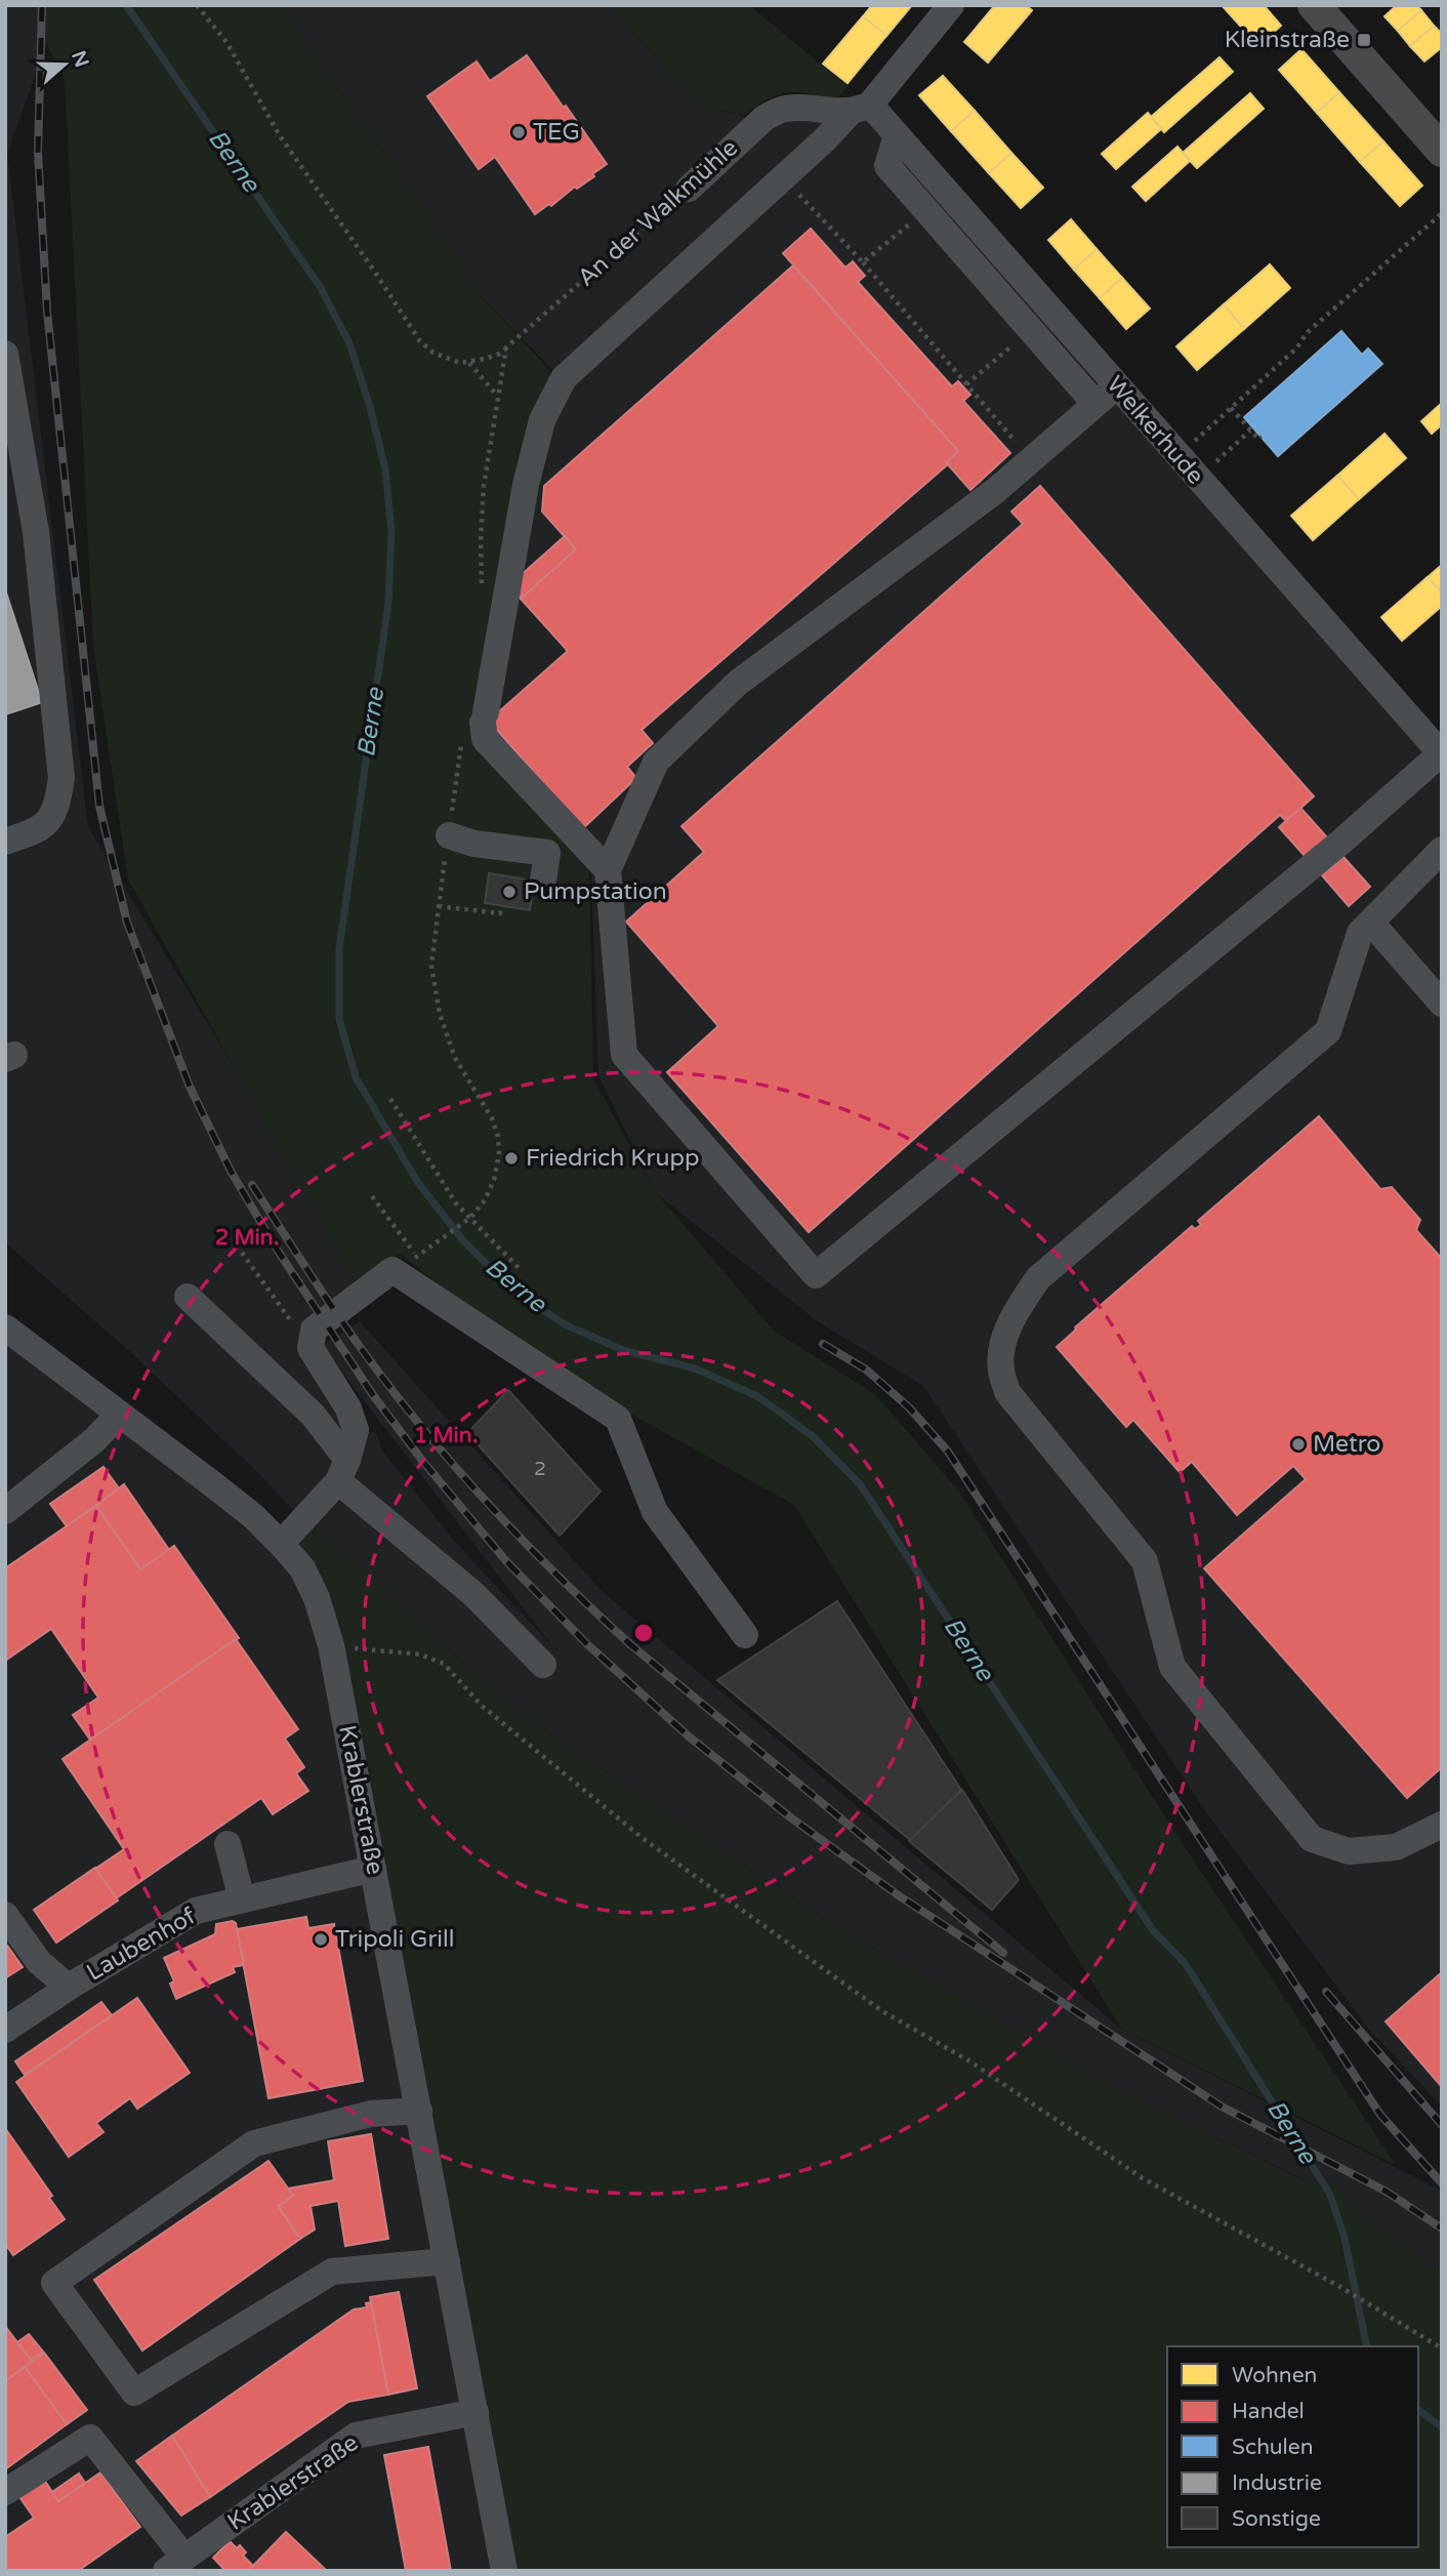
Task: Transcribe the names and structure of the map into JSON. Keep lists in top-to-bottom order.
{
  "streets": {
    "street": [
      "An der Walkmühle",
      "Welkerhude",
      "Krablerstraße",
      "Laubenhof"
    ]
  },
  "crossings": [
    ["An der Walkmühle", "Welkerhude"],
    ["Krablerstraße", "Laubenhof"]
  ],
  "water": ["Berne"],
  "places": {
    "transit": ["Kleinstraße"],
    "other": [
      "TEG",
      "Pumpstation",
      "Friedrich Krupp",
      "Metro",
      "Tripoli Grill"
    ]
  },
  "house_numbers": ["2"],
  "legend": [
    "Wohnen",
    "Handel",
    "Schulen",
    "Industrie",
    "Sonstige"
  ],
  "north": "right",
  "rings": ["2 Min.", "1 Min."]
}
